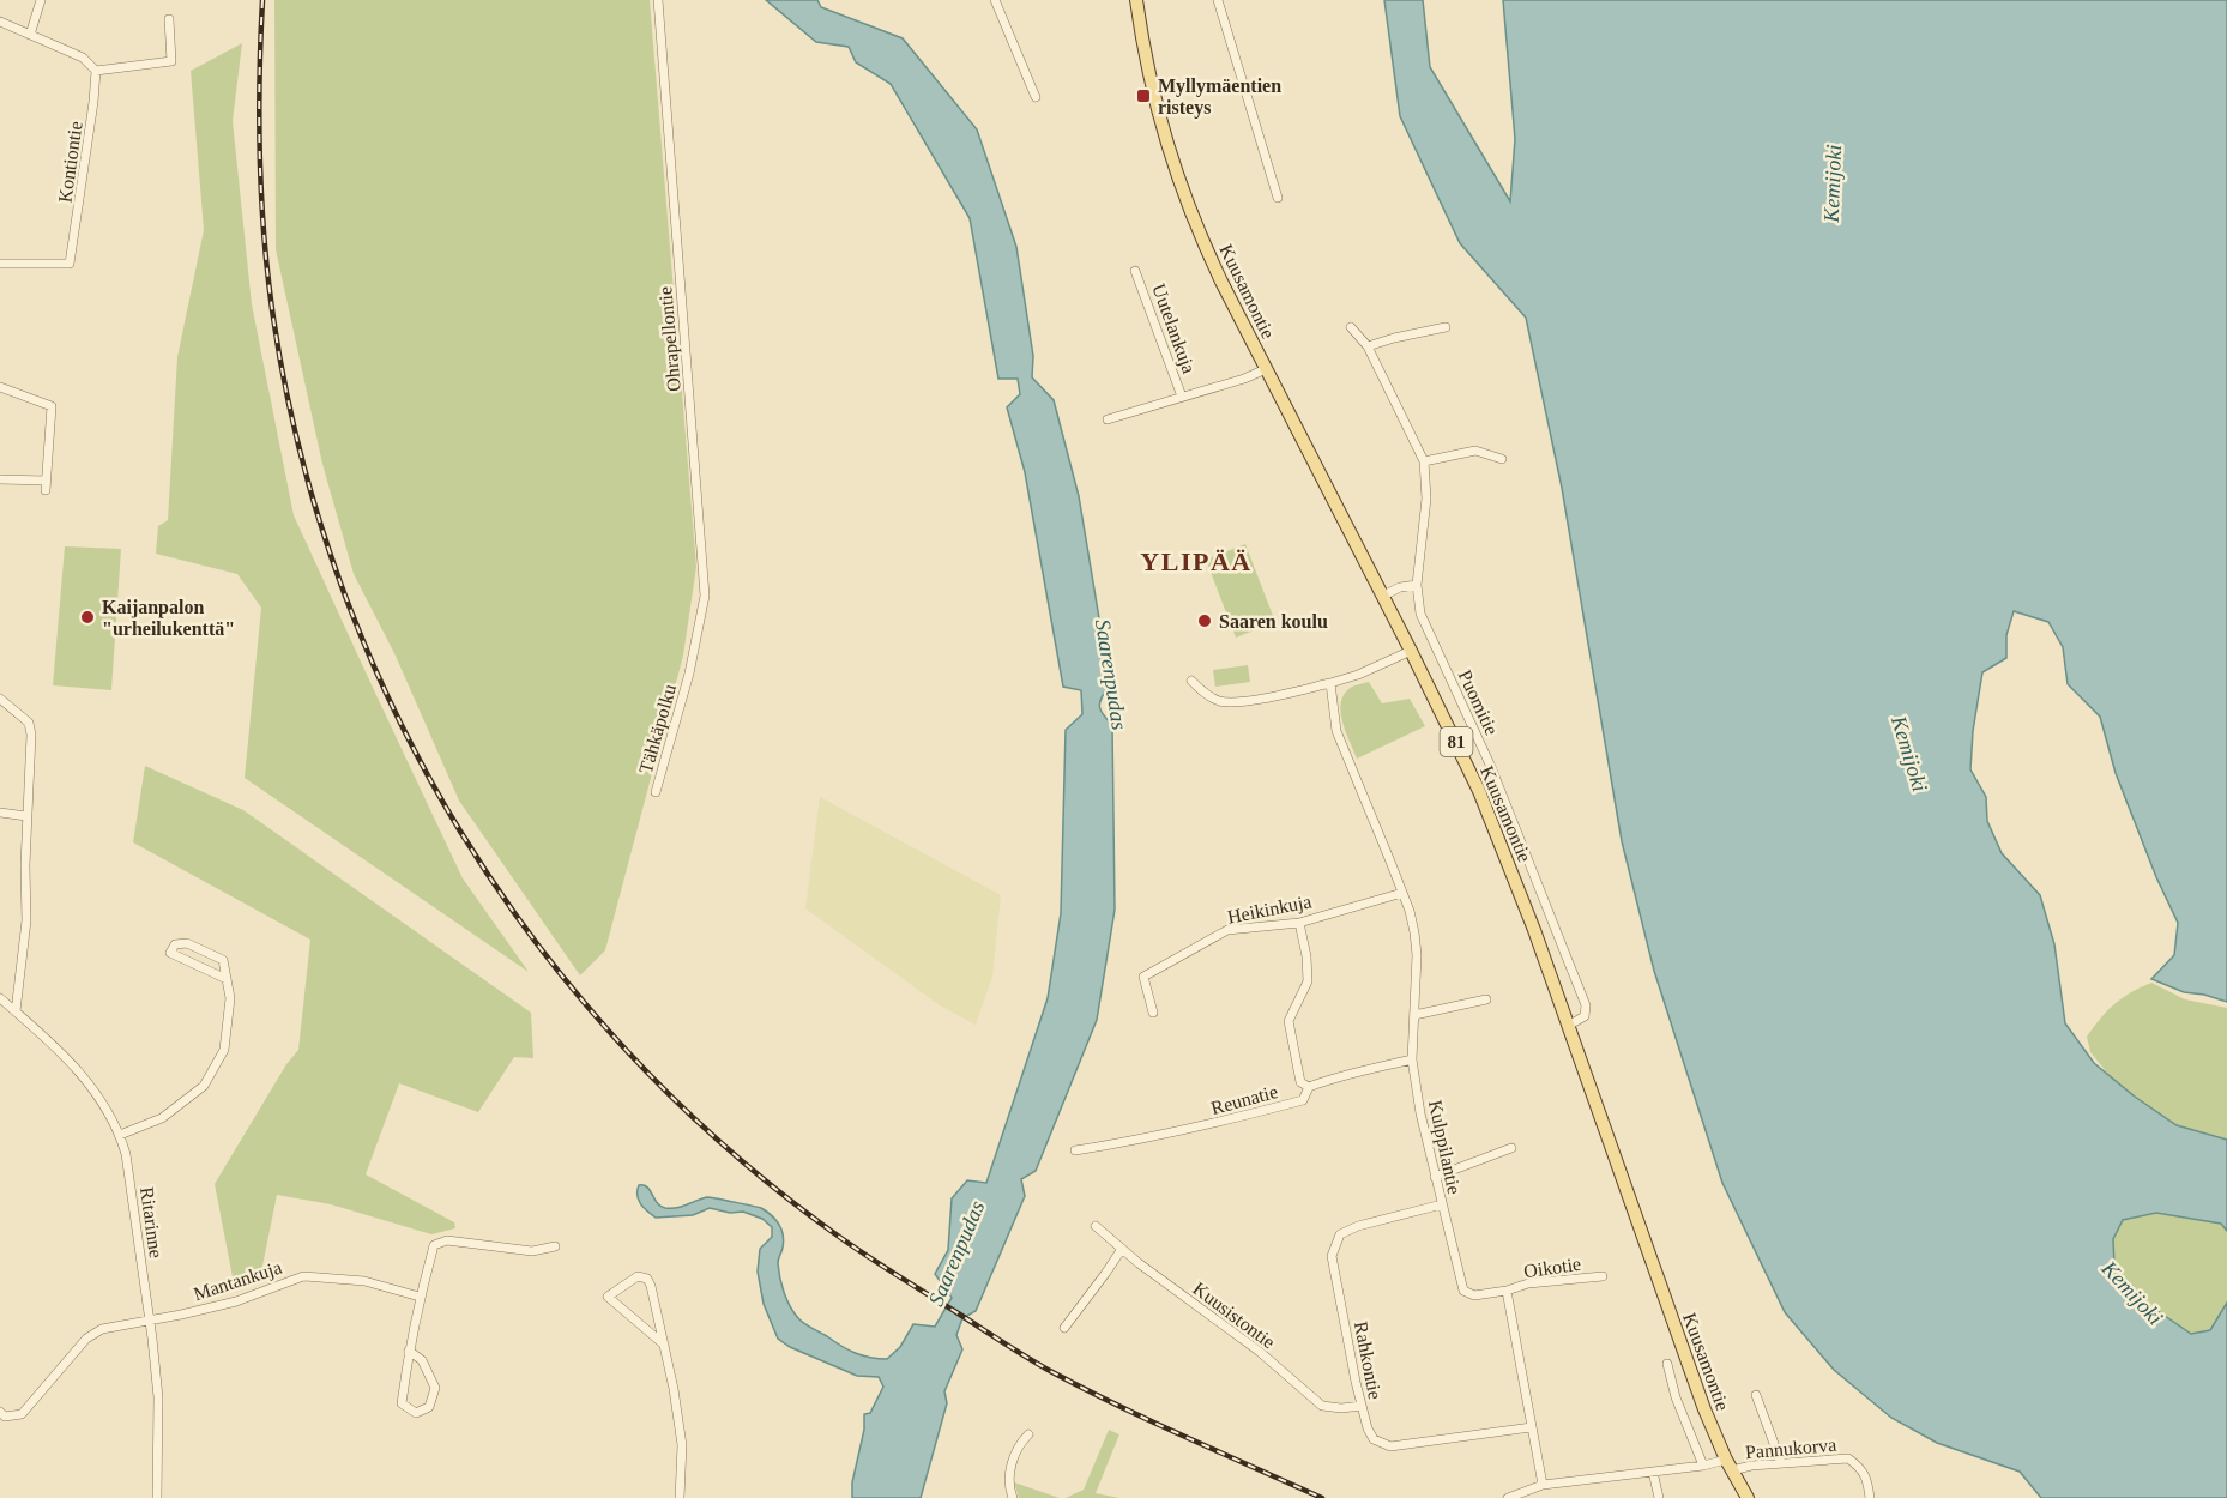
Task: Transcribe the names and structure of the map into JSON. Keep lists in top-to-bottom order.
{
  "streets": {
    "main road": ["Kuusamontie", "81"],
    "street": [
      "Kontiontie",
      "Uutelankuja",
      "Ohrapellontie",
      "Puomitie",
      "Tähkäpolku",
      "Heikinkuja",
      "Reunatie",
      "Kulppilantie",
      "Ritarinne",
      "Oikotie",
      "Mantankuja",
      "Kuusistontie",
      "Rahkontie",
      "Pannukorva"
    ]
  },
  "crossings": [
    ["Kuusamontie", "Uutelankuja"],
    ["Kuusamontie", "Puomitie"],
    ["Kuusamontie", "Pannukorva"],
    ["Ohrapellontie", "Tähkäpolku"],
    ["Heikinkuja", "Kulppilantie"],
    ["Reunatie", "Kulppilantie"],
    ["Kulppilantie", "Oikotie"],
    ["Kulppilantie", "Rahkontie"],
    ["Ritarinne", "Mantankuja"],
    ["Kuusistontie", "Rahkontie"]
  ],
  "districts": ["YLIPÄÄ"],
  "water": ["Kemijoki", "Saarenpudas"],
  "places": {
    "transit": ["Myllymäentien risteys"],
    "other": ["Kaijanpalon \"urheilukenttä\"", "Saaren koulu"]
  }
}
